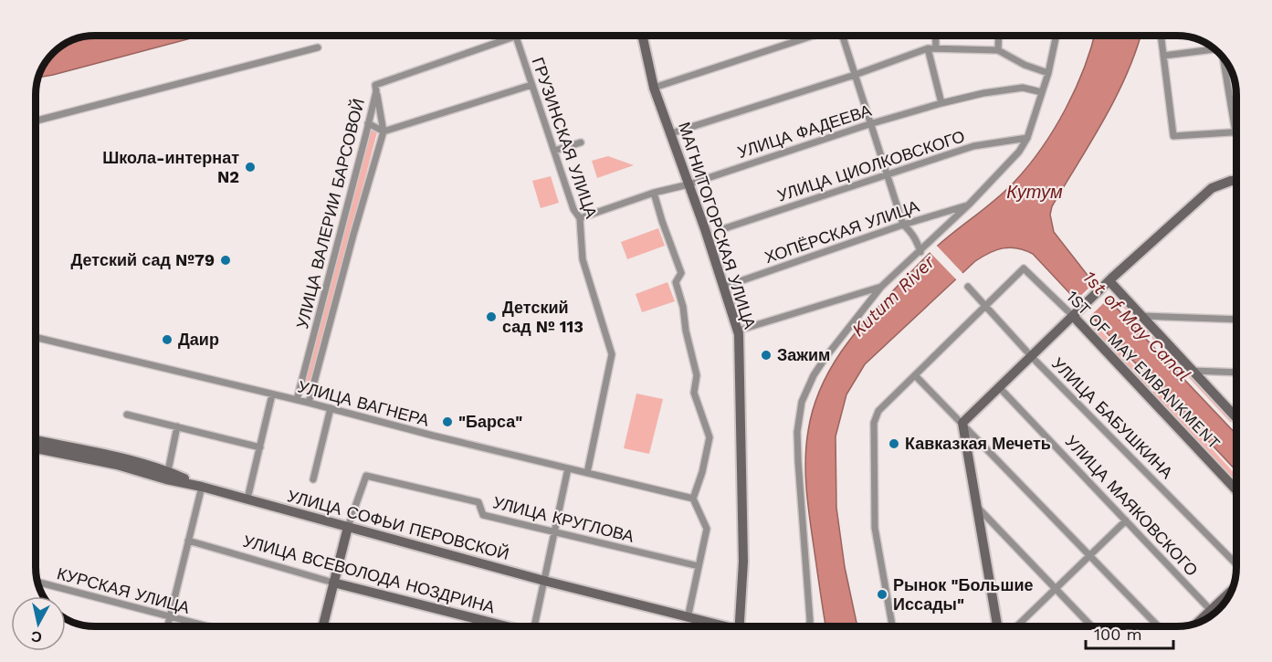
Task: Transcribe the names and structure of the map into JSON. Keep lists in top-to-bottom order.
{
  "streets": {
    "main road": [
      "МАГНИТОГОРСКАЯ УЛИЦА",
      "1ST OF MAY EMBANKMENT",
      "УЛИЦА СОФЬИ ПЕРОВСКОЙ",
      "УЛИЦА ВСЕВОЛОДА НОЗДРИНА"
    ],
    "street": [
      "УЛИЦА ФАДЕЕВА",
      "ГРУЗИНСКАЯ УЛИЦА",
      "УЛИЦА ЦИОЛКОВСКОГО",
      "УЛИЦА ВАЛЕРИИ БАРСОВОЙ",
      "ХОПЁРСКАЯ УЛИЦА",
      "УЛИЦА ВАГНЕРА",
      "УЛИЦА БАБУШКИНА",
      "УЛИЦА МАЯКОВСКОГО",
      "УЛИЦА КРУГЛОВА",
      "КУРСКАЯ УЛИЦА"
    ]
  },
  "crossings": [
    ["УЛИЦА ФАДЕЕВА", "ГРУЗИНСКАЯ УЛИЦА"],
    ["УЛИЦА ФАДЕЕВА", "МАГНИТОГОРСКАЯ УЛИЦА"],
    ["ГРУЗИНСКАЯ УЛИЦА", "УЛИЦА ВАГНЕРА"],
    ["УЛИЦА ВАЛЕРИИ БАРСОВОЙ", "УЛИЦА ВАГНЕРА"],
    ["МАГНИТОГОРСКАЯ УЛИЦА", "ХОПЁРСКАЯ УЛИЦА"],
    ["1ST OF MAY EMBANKMENT", "УЛИЦА БАБУШКИНА"],
    ["УЛИЦА КРУГЛОВА", "УЛИЦА СОФЬИ ПЕРОВСКОЙ"]
  ],
  "water": ["Кутум", "Kutum River", "1st of May Canal"],
  "places": [
    "Школа-интернат N2",
    "Детский сад №79",
    "Детский сад № 113",
    "Даир",
    "Зажим",
    "\"Барса\"",
    "Кавказкая Мечеть",
    "Рынок \"Большие Иссады\""
  ],
  "scale_bar": "100 m",
  "north": "bottom"
}
